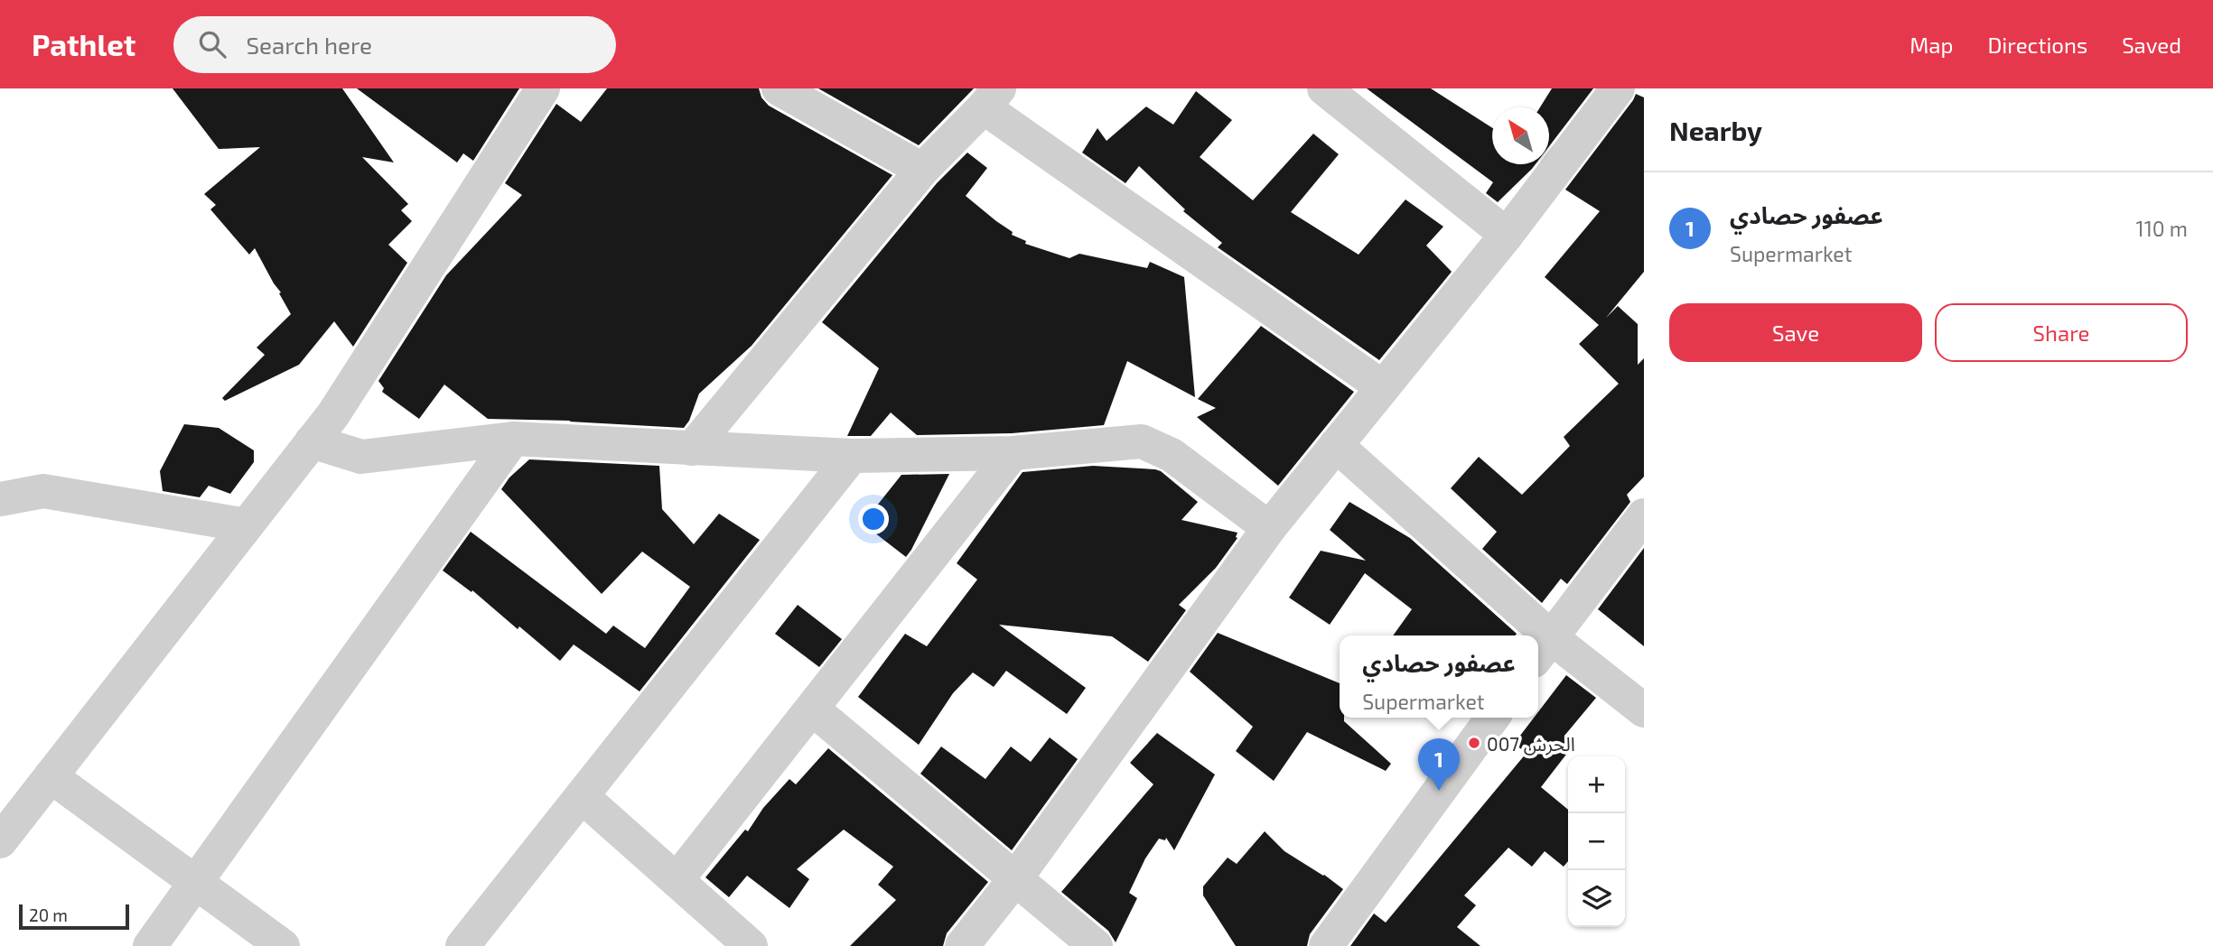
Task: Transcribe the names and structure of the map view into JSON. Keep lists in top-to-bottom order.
{
  "places": ["الحرش 007"],
  "scale_bar": "20 m",
  "north": "top left",
  "page": {
    "header": "Pathlet",
    "search": "Search here",
    "nav": ["Map", "Directions", "Saved"],
    "heading": "Nearby",
    "list": [
      {
        "mark": "1",
        "name": "عصفور حصادي",
        "note": "Supermarket",
        "value": "110 m"
      }
    ],
    "buttons": ["Save", "Share"],
    "popup": ["عصفور حصادي", "Supermarket"],
    "pins": "1",
    "map_buttons": ["+", "−"],
    "scale": "20 m"
  }
}
